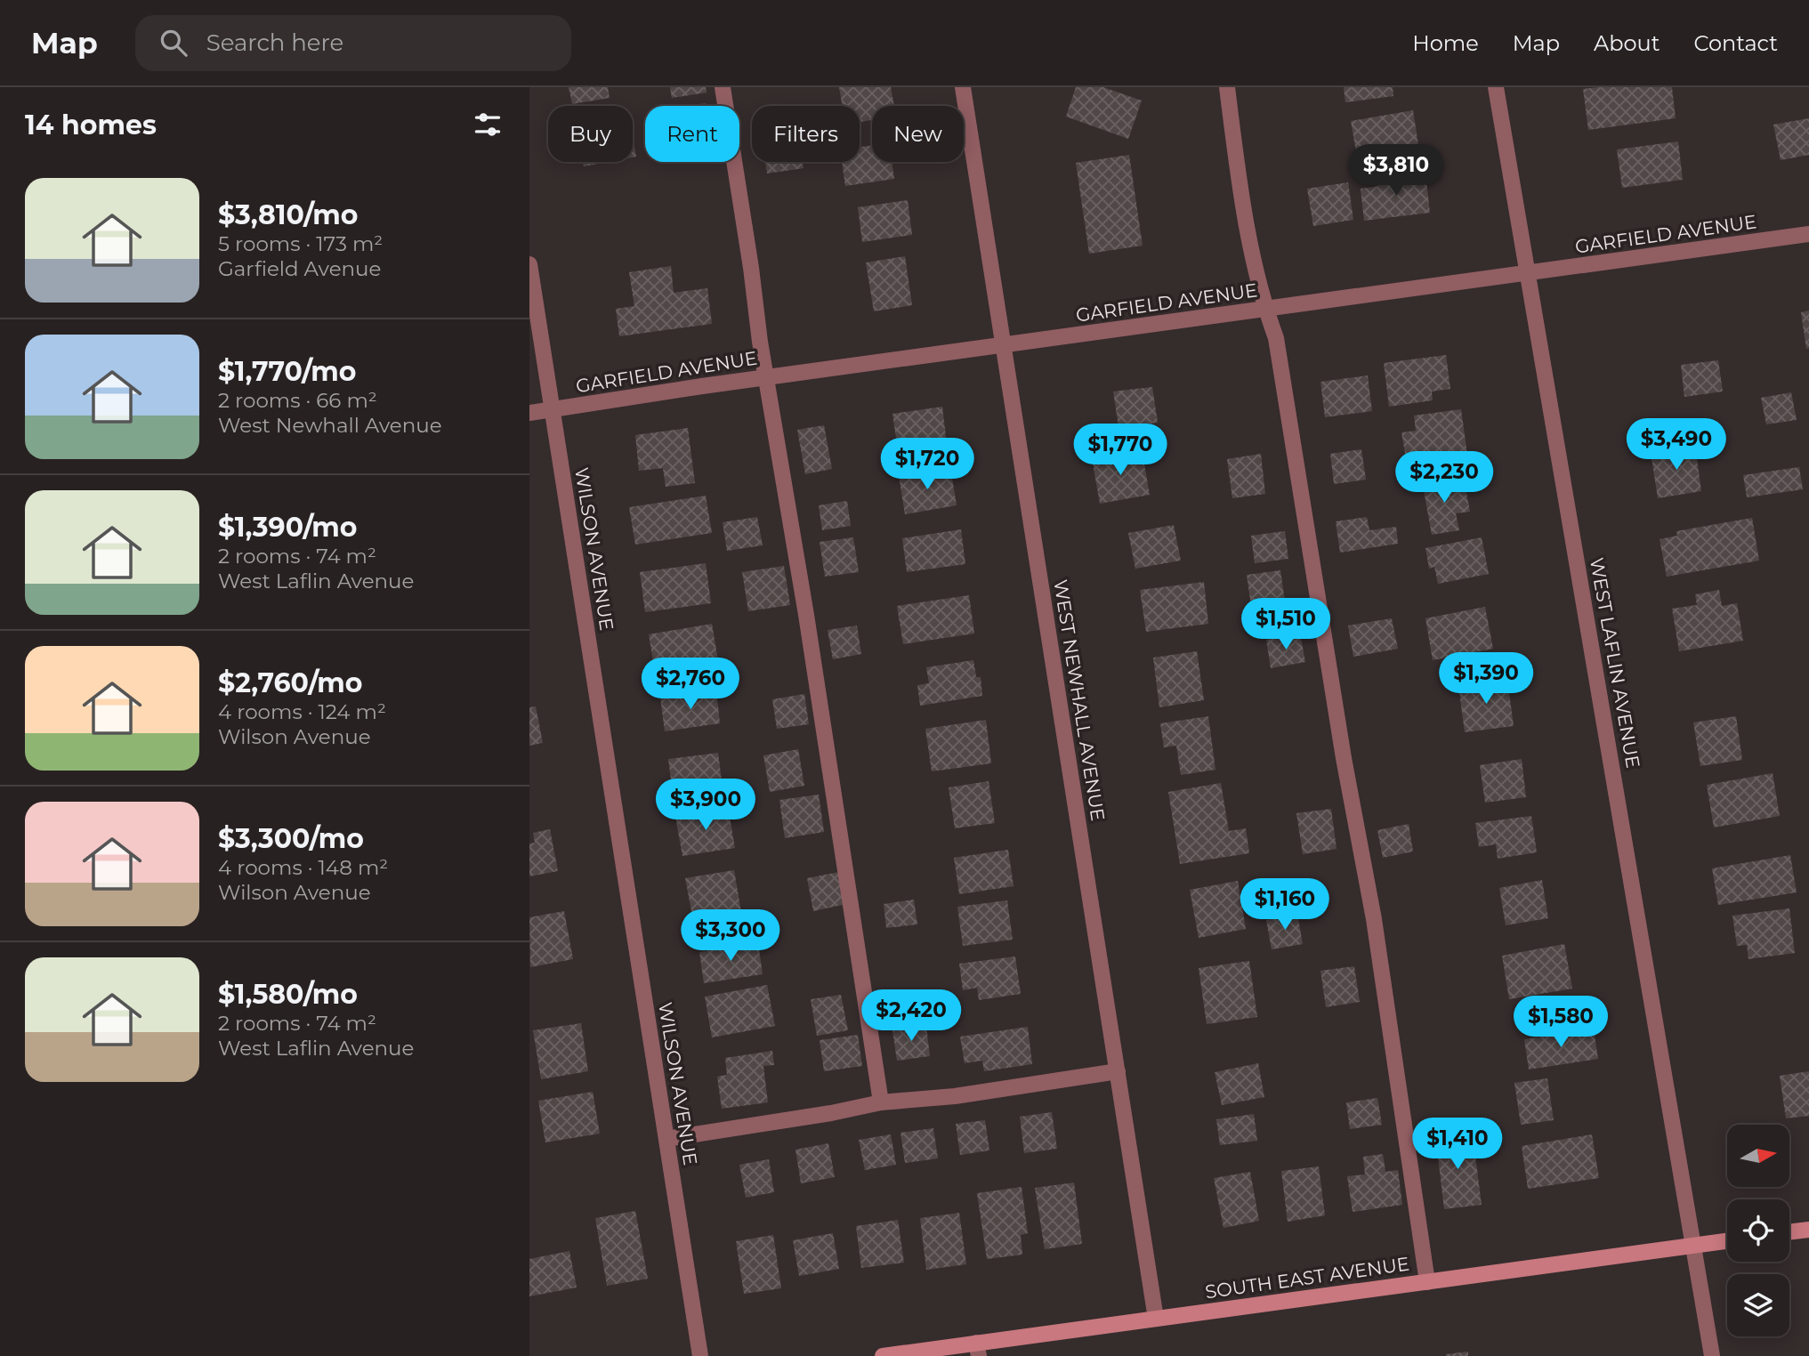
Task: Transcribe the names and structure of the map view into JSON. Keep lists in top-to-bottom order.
{
  "streets": {
    "main road": ["SOUTH EAST AVENUE"],
    "street": [
      "GARFIELD AVENUE",
      "WILSON AVENUE",
      "WEST LAFLIN AVENUE",
      "WEST NEWHALL AVENUE"
    ]
  },
  "crossings": [
    ["GARFIELD AVENUE", "WILSON AVENUE"],
    ["GARFIELD AVENUE", "WEST LAFLIN AVENUE"],
    ["GARFIELD AVENUE", "WEST NEWHALL AVENUE"],
    ["WEST LAFLIN AVENUE", "SOUTH EAST AVENUE"],
    ["WEST NEWHALL AVENUE", "SOUTH EAST AVENUE"]
  ],
  "north": "right",
  "page": {
    "header": "Map",
    "search": "Search here",
    "nav": [
      "Home",
      "Map",
      "About",
      "Contact"
    ],
    "heading": "14 homes",
    "chip": [
      "Buy",
      "Rent",
      "Filters",
      "New"
    ],
    "price": [
      "$3,810",
      "$3,490",
      "$1,770",
      "$1,720",
      "$2,230",
      "$1,510",
      "$1,390",
      "$2,760",
      "$3,900",
      "$1,160",
      "$3,300",
      "$2,420",
      "$1,580",
      "$1,410"
    ],
    "list": [
      {
        "name": "$3,810/mo",
        "note": "5 rooms · 173 m² · Garfield Avenue"
      },
      {
        "name": "$1,770/mo",
        "note": "2 rooms · 66 m² · West Newhall Avenue"
      },
      {
        "name": "$1,390/mo",
        "note": "2 rooms · 74 m² · West Laflin Avenue"
      },
      {
        "name": "$2,760/mo",
        "note": "4 rooms · 124 m² · Wilson Avenue"
      },
      {
        "name": "$3,300/mo",
        "note": "4 rooms · 148 m² · Wilson Avenue"
      },
      {
        "name": "$1,580/mo",
        "note": "2 rooms · 74 m² · West Laflin Avenue"
      }
    ]
  }
}
